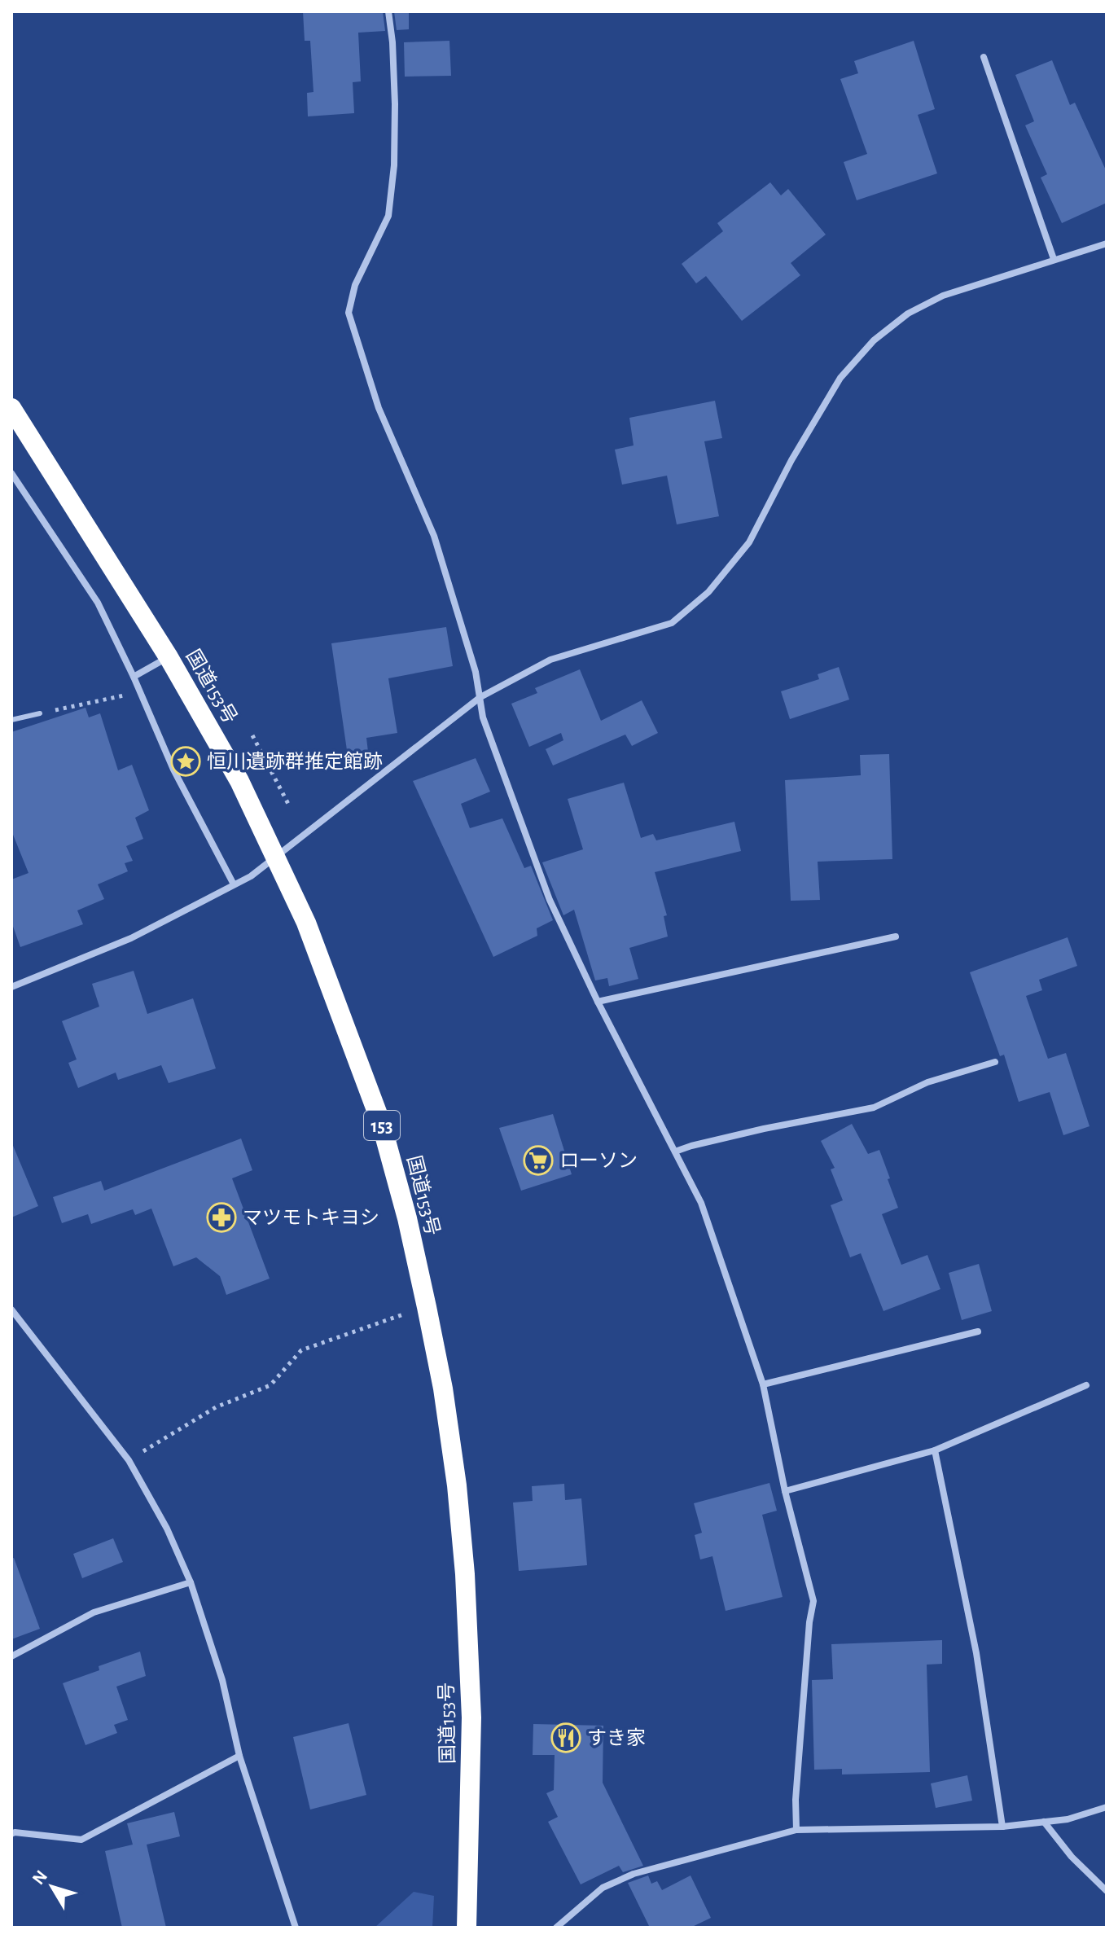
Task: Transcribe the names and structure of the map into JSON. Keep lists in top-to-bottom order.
{
  "streets": {
    "highway": ["国道153号", "153"]
  },
  "places": {
    "place": ["恒川遺跡群推定館跡"],
    "supermarket": ["ローソン"],
    "pharmacy": ["マツモトキヨシ"],
    "restaurant": ["すき家"]
  },
  "north": "top left"
}
